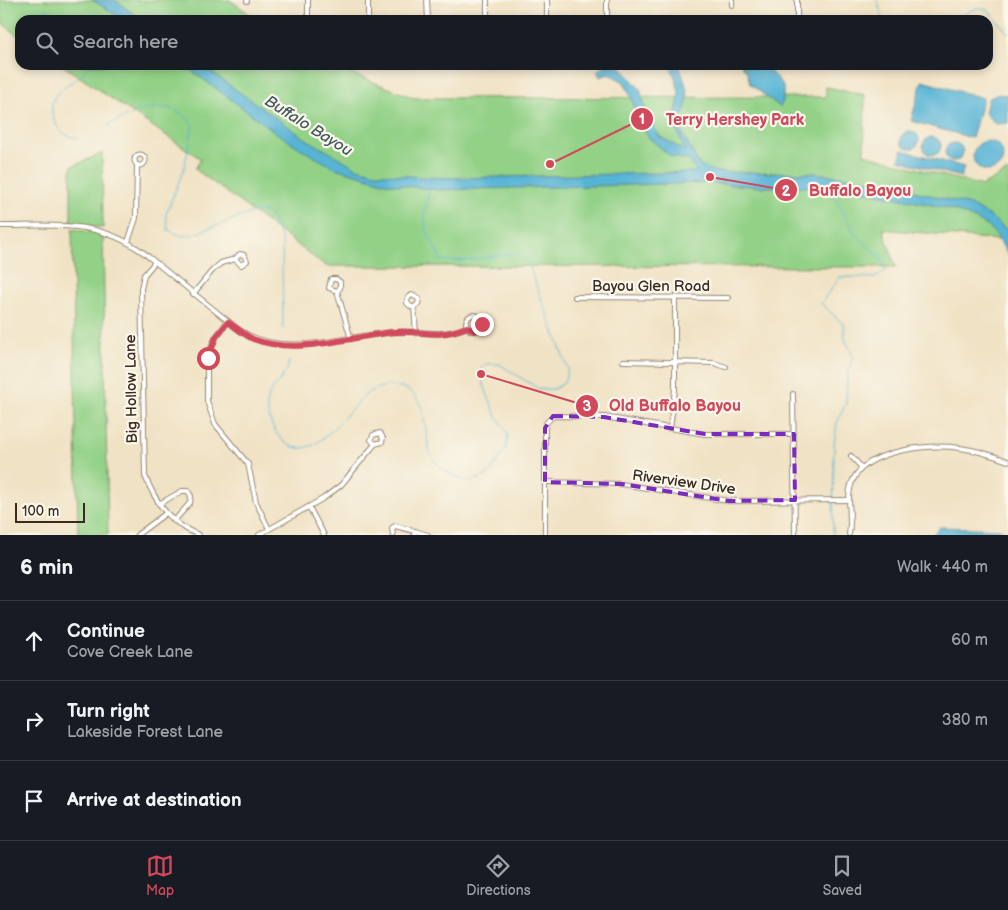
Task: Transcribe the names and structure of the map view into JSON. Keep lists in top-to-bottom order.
{
  "streets": {
    "street": ["Bayou Glen Road", "Big Hollow Lane", "Riverview Drive"]
  },
  "water": ["Buffalo Bayou"],
  "places": ["Terry Hershey Park", "Buffalo Bayou", "Old Buffalo Bayou"],
  "scale_bar": "100 m",
  "page": {
    "search": "Search here",
    "scale": "100 m",
    "heading": ["6 min", "Walk · 440 m"],
    "list": [
      ["Continue", "Cove Creek Lane", "60 m"],
      ["Turn right", "Lakeside Forest Lane", "380 m"],
      "Arrive at destination"
    ],
    "nav": ["Map", "Directions", "Saved"]
  }
}
